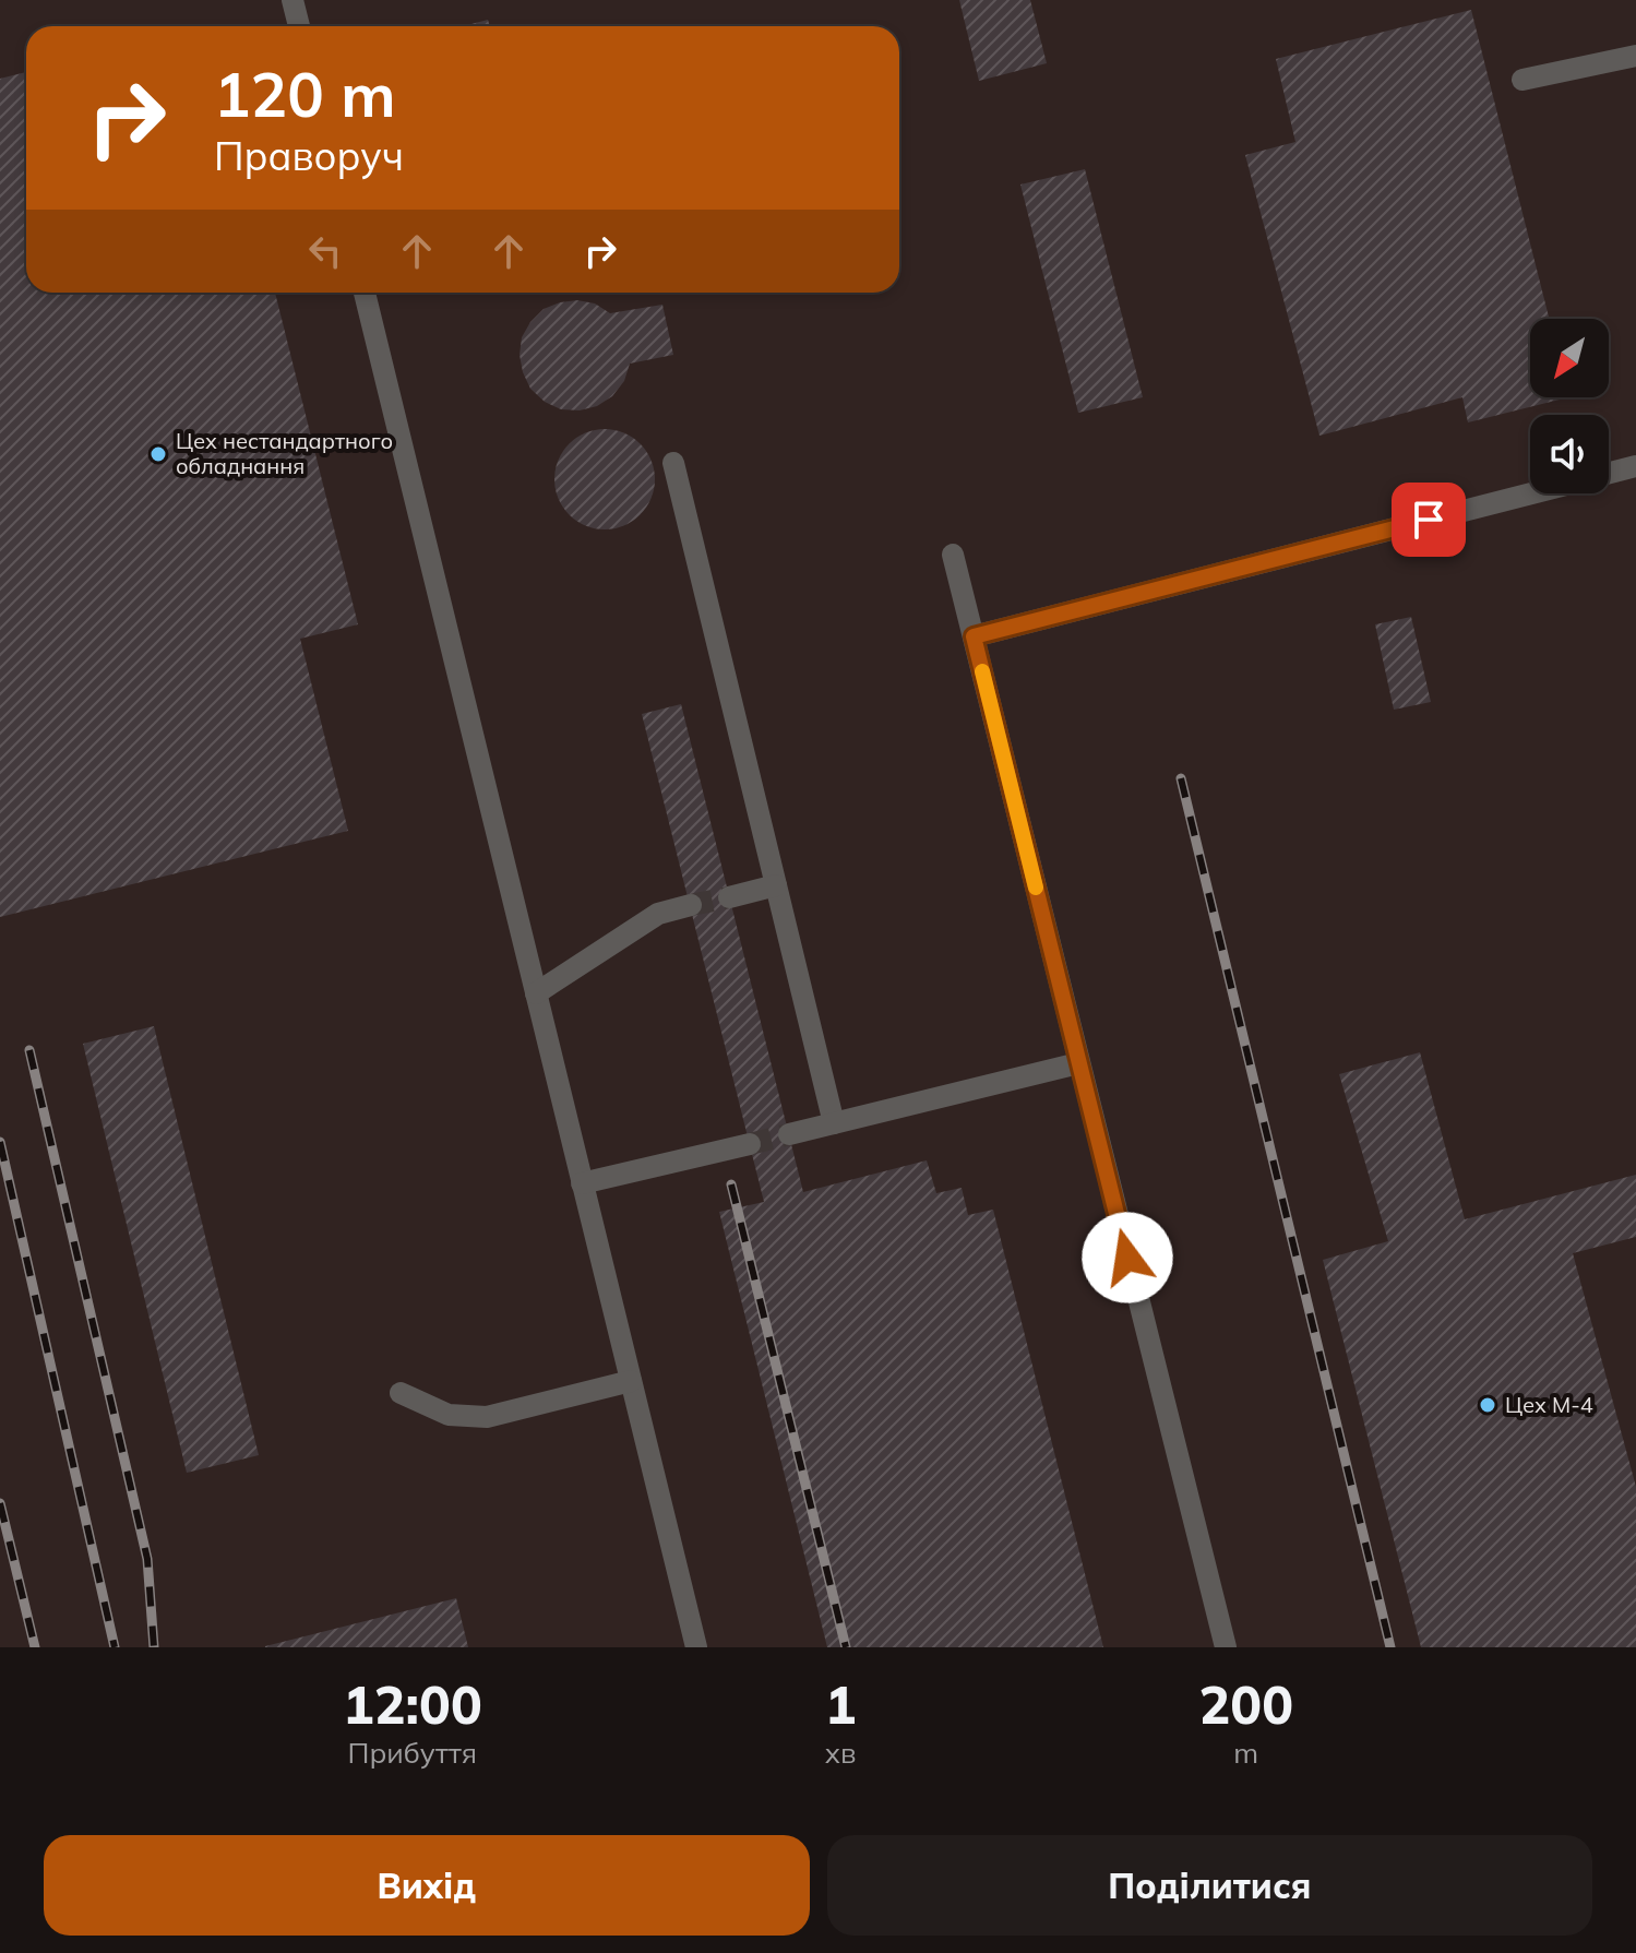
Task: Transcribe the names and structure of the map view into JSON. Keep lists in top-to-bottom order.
{
  "places": ["Цех нестандартного обладнання", "Цех М-4"],
  "north": "bottom left",
  "page": {
    "turn": ["120 m", "Праворуч"],
    "eta": [
      "12:00",
      "Прибуття",
      "1",
      "хв",
      "200",
      "m"
    ],
    "buttons": ["Вихід", "Поділитися"]
  }
}
